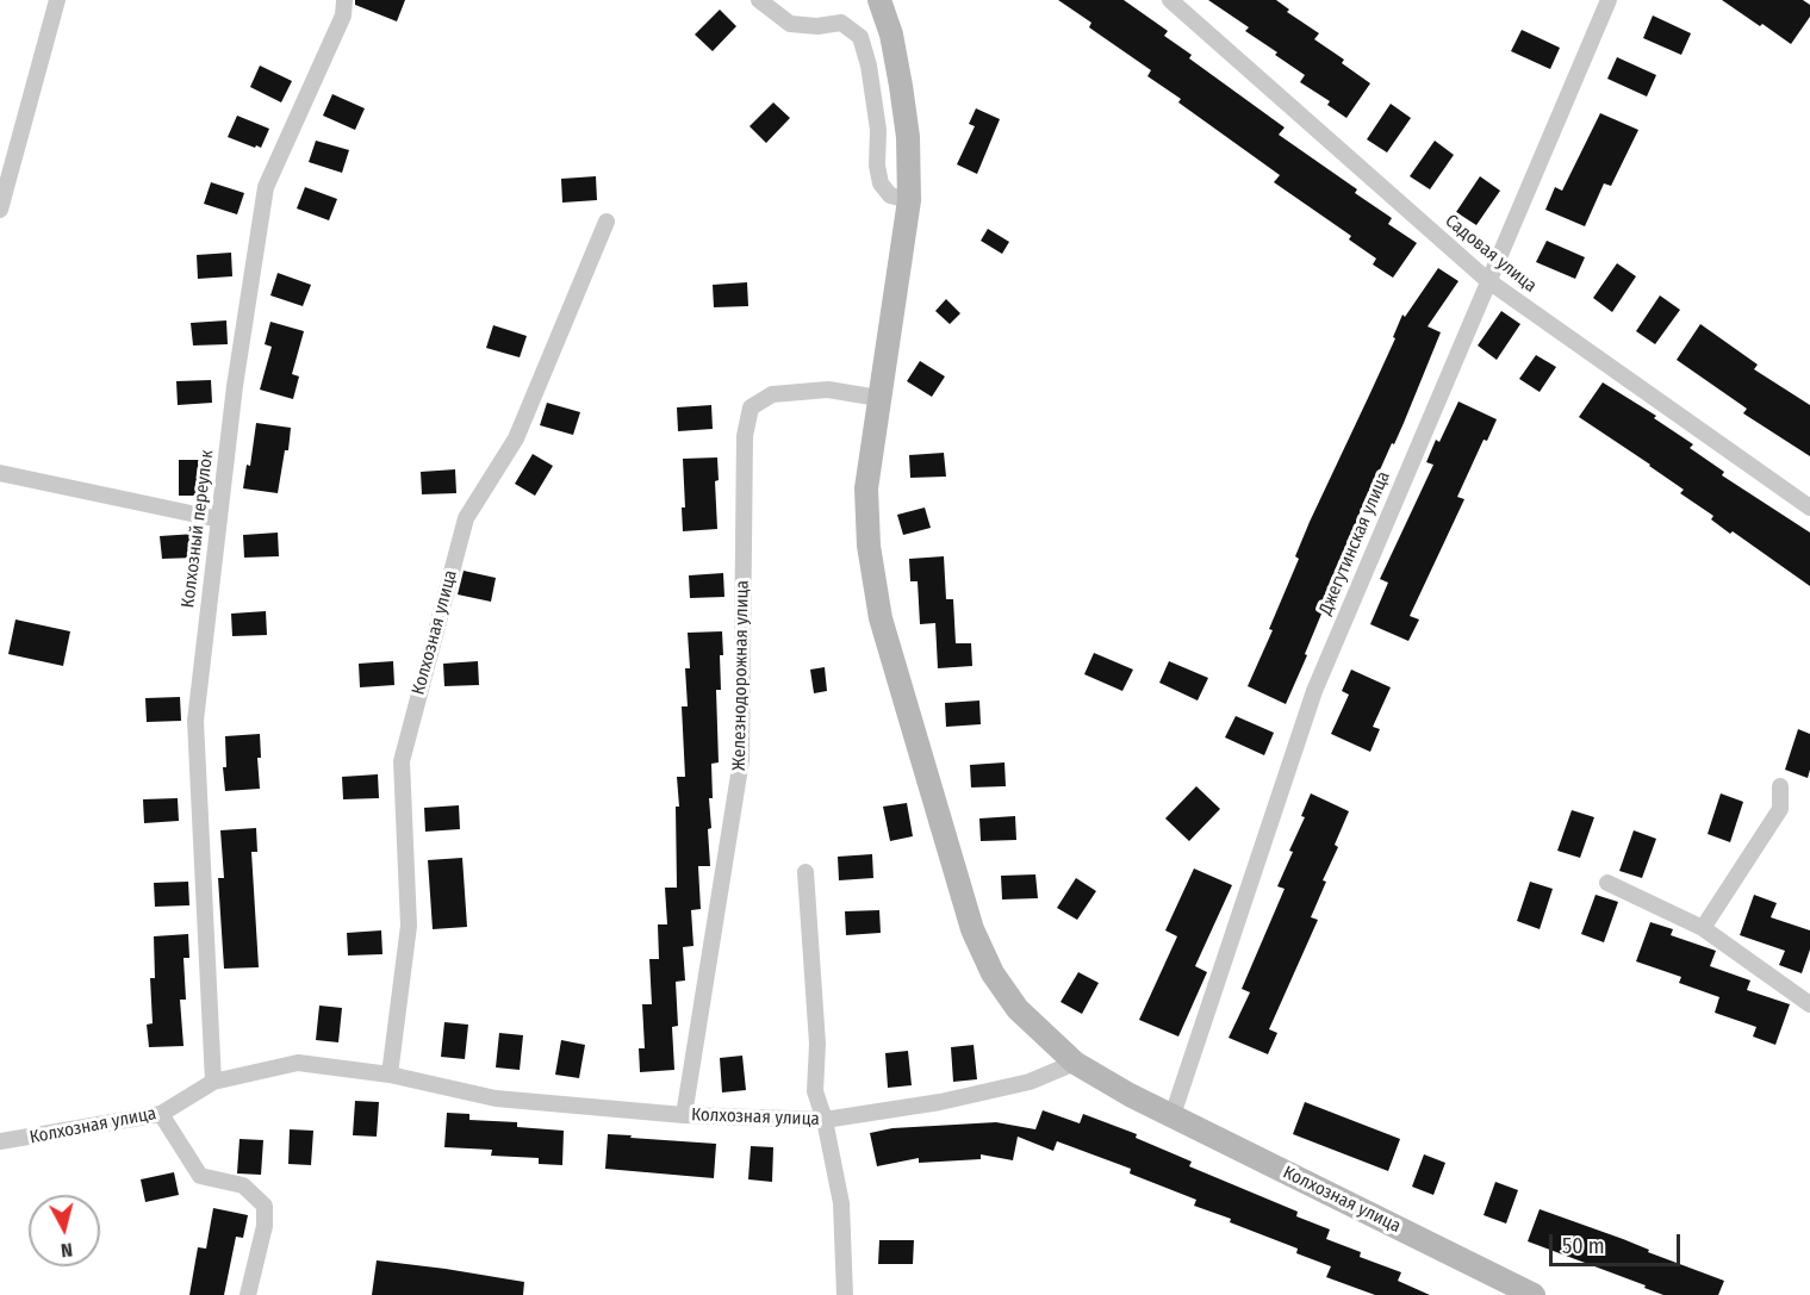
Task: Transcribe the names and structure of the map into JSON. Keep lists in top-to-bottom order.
{
  "streets": {
    "main road": ["Колхозная улица"],
    "street": [
      "Садовая улица",
      "Колхозный переулок",
      "Джегутинская улица",
      "Железнодорожная улица"
    ]
  },
  "crossings": [
    ["Садовая улица", "Джегутинская улица"],
    ["Колхозный переулок", "Колхозная улица"],
    ["Джегутинская улица", "Колхозная улица"],
    ["Колхозная улица", "Железнодорожная улица"]
  ],
  "scale_bar": "50 m",
  "north": "bottom"
}
